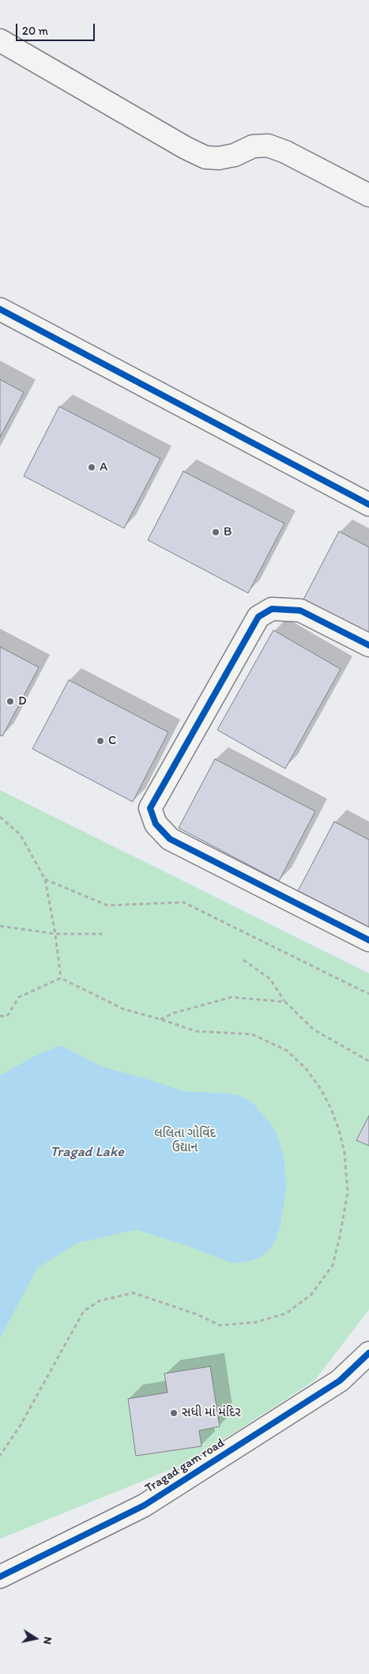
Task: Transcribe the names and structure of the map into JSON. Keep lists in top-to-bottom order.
{
  "streets": {
    "street": ["Tragad gam road"]
  },
  "water": ["Tragad Lake"],
  "parks": ["લલિતા ગોવિંદ ઉદ્યાન"],
  "places": [
    "A",
    "B",
    "D",
    "C",
    "સધી માં મંદિર"
  ],
  "scale_bar": "20 m",
  "north": "right"
}
